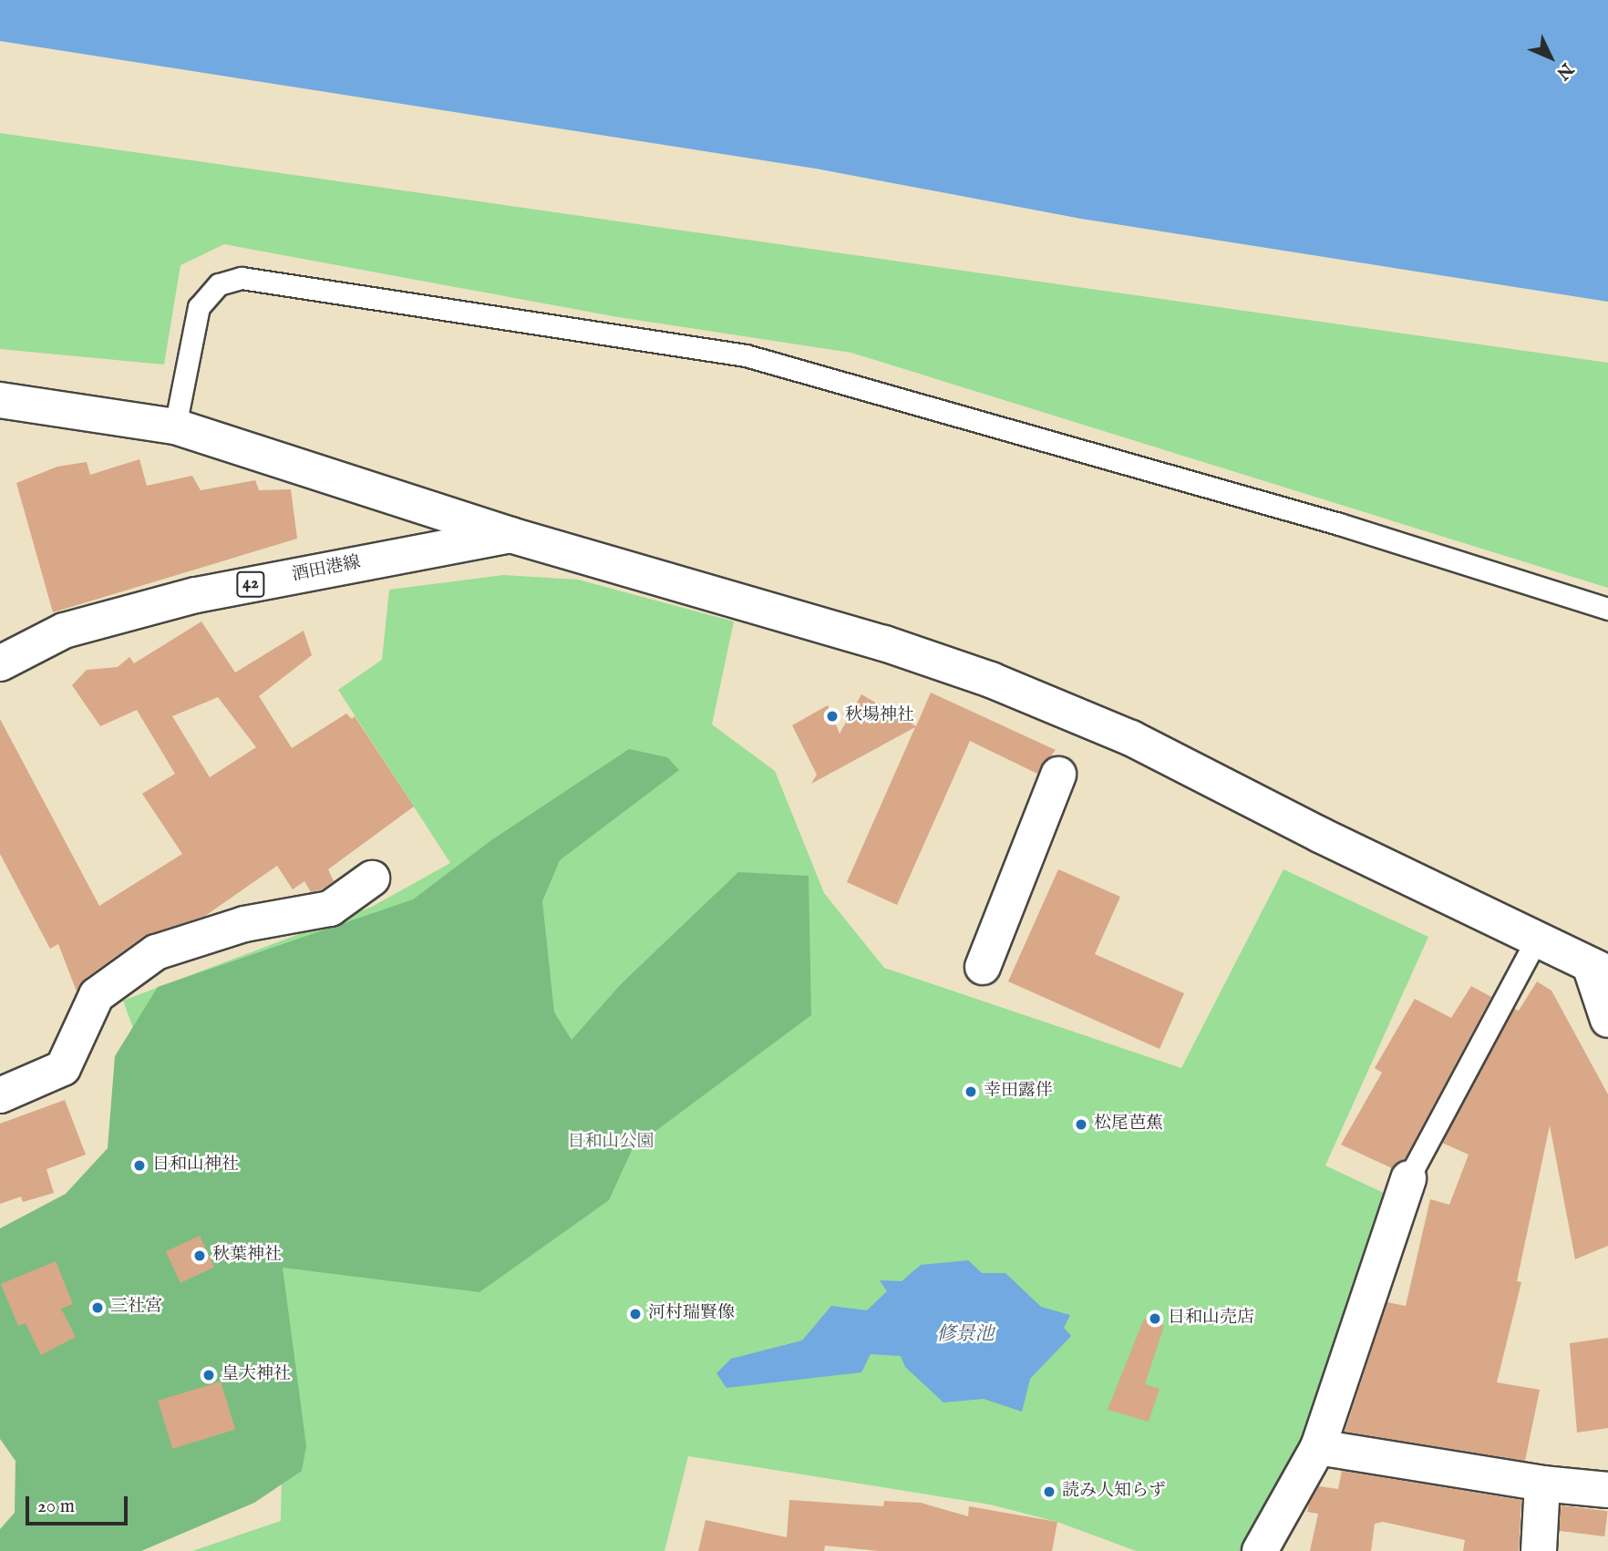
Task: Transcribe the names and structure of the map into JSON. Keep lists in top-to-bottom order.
{
  "streets": {
    "street": ["酒田港線", "42"]
  },
  "water": ["修景池"],
  "parks": ["日和山公園"],
  "places": [
    "秋場神社",
    "幸田露伴",
    "松尾芭蕉",
    "日和山神社",
    "秋葉神社",
    "三社宮",
    "河村瑞賢像",
    "日和山売店",
    "皇大神社",
    "読み人知らず"
  ],
  "scale_bar": "20 m",
  "north": "bottom right"
}
